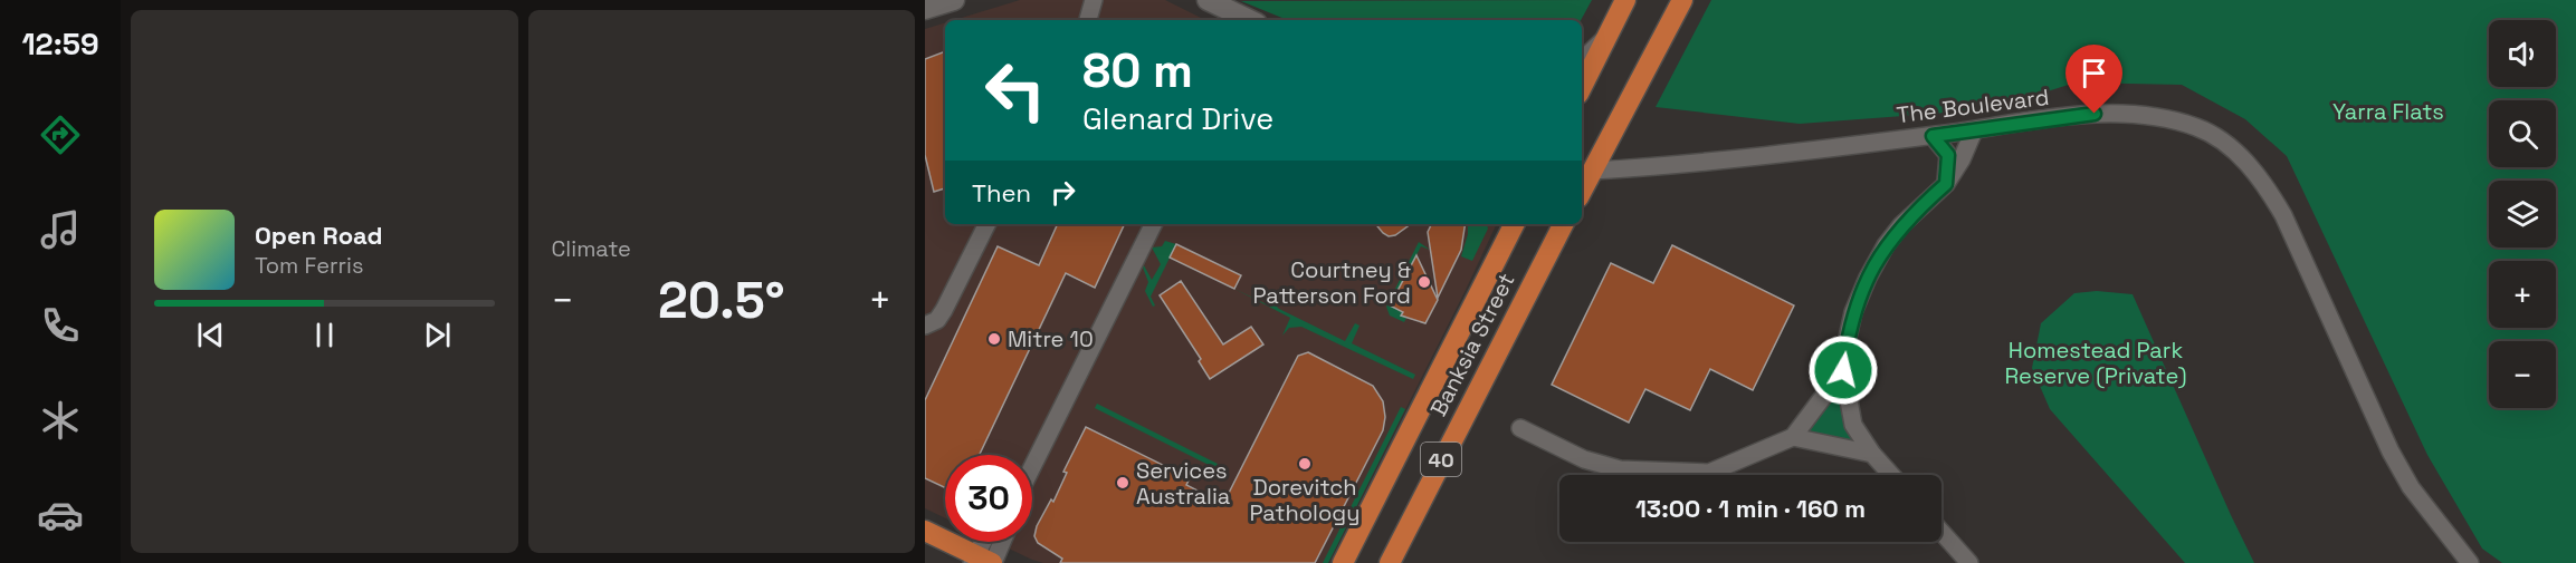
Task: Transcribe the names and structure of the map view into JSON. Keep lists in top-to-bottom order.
{
  "streets": {
    "highway": ["Banksia Street", "40"],
    "street": ["The Boulevard"]
  },
  "parks": ["Yarra Flats", "Homestead Park Reserve (Private)"],
  "places": [
    "Courtney & Patterson Ford",
    "Mitre 10",
    "Dorevitch Pathology",
    "Services Australia"
  ],
  "page": {
    "tabs": "12:59",
    "tile": "Climate",
    "map_buttons": ["+", "−"],
    "turn": ["80 m", "Glenard Drive"],
    "then": "Then",
    "song": ["Open Road", "Tom Ferris"],
    "heat": ["−", "20.5°", "+"],
    "limit": "30",
    "trip": "13:00 · 1 min · 160 m"
  }
}
